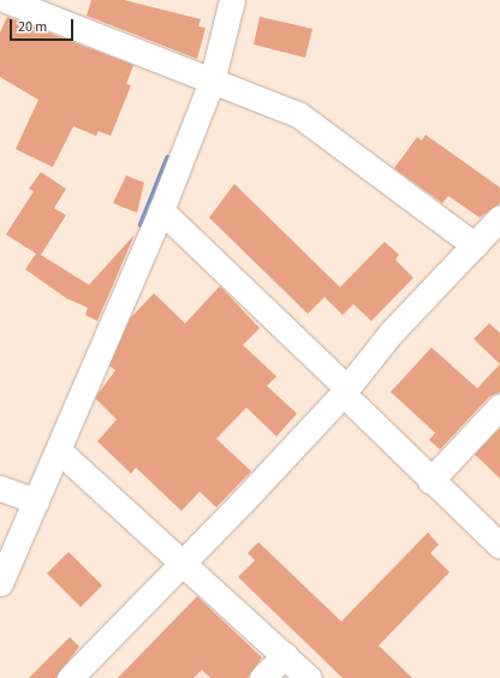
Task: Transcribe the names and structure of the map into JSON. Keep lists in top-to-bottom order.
{
  "scale_bar": "20 m"
}
